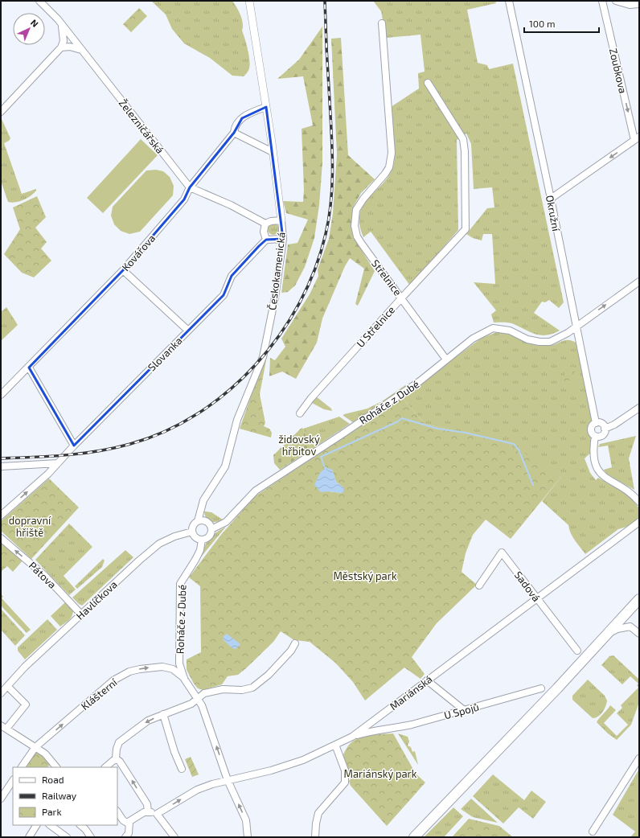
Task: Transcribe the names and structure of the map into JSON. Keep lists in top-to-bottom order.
{
  "streets": {
    "street": [
      "Zoubkova",
      "Železničářská",
      "Okružní",
      "Kovářova",
      "Českokamenická",
      "Střelnice",
      "U Střelnice",
      "Slovanka",
      "Roháče z Dubé",
      "Pátova",
      "Sadová",
      "Havlíčkova",
      "Mariánská",
      "Klášterní",
      "U Spojů"
    ]
  },
  "crossings": [
    ["Železničářská", "Kovářova"],
    ["Okružní", "Roháče z Dubé"],
    ["Kovářova", "Českokamenická"],
    ["Českokamenická", "Roháče z Dubé"],
    ["Českokamenická", "Havlíčkova"],
    ["Střelnice", "U Střelnice"],
    ["U Střelnice", "Roháče z Dubé"],
    ["Roháče z Dubé", "Havlíčkova"],
    ["Roháče z Dubé", "Mariánská"],
    ["Pátova", "Havlíčkova"],
    ["Sadová", "Mariánská"],
    ["Mariánská", "U Spojů"]
  ],
  "one_way": ["Zoubkova", "Pátova"],
  "parks": [
    "židovský hřbitov",
    "dopravní hřiště",
    "Městský park",
    "Mariánský park"
  ],
  "legend": ["Road", "Railway", "Park"],
  "scale_bar": "100 m",
  "north": "top right"
}
